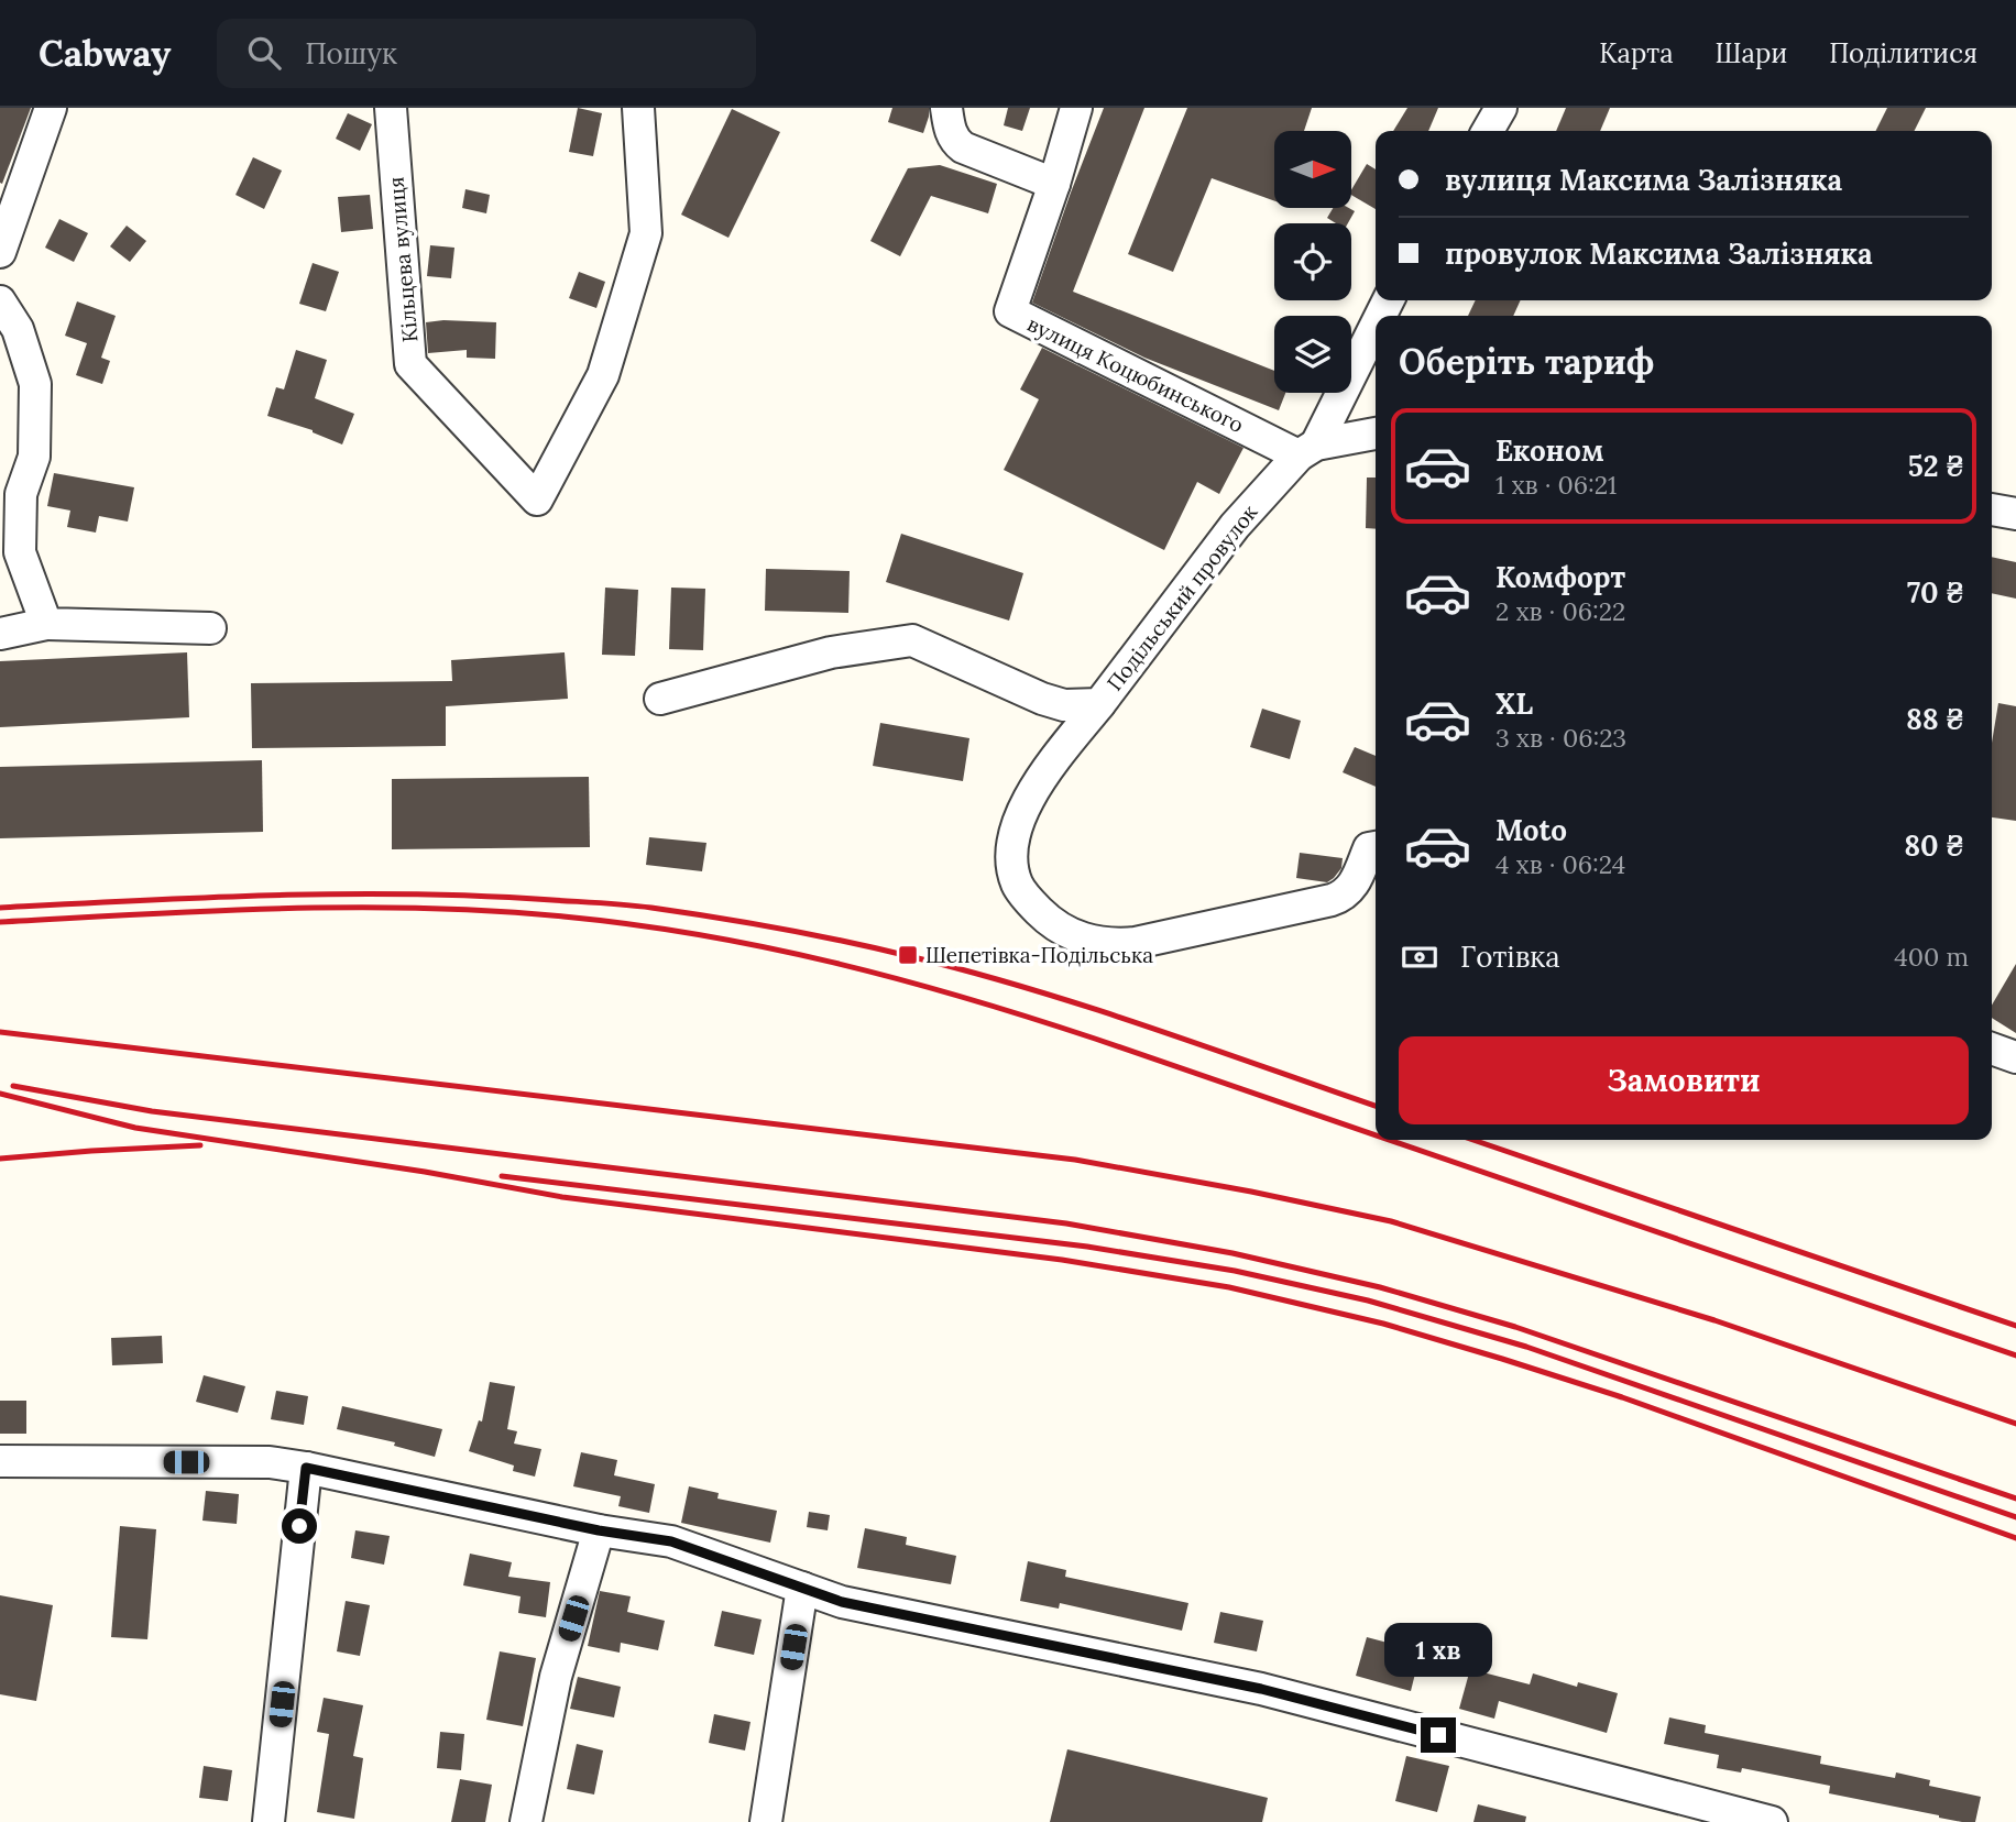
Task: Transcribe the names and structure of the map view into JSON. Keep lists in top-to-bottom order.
{
  "streets": {
    "street": ["Кільцева вулиця", "вулиця Коцюбинського", "Подільський провулок"]
  },
  "crossings": [
    ["вулиця Коцюбинського", "Подільський провулок"]
  ],
  "places": {
    "transit": ["Шепетівка-Подільська"]
  },
  "north": "right",
  "page": {
    "header": "Cabway",
    "search": "Пошук",
    "nav": ["Карта", "Шари", "Поділитися"],
    "banner": ["вулиця Максима Залізняка", "провулок Максима Залізняка"],
    "heading": "Оберіть тариф",
    "list": [
      {
        "name": "Економ",
        "note": "1 хв · 06:21",
        "value": "52 ₴"
      },
      {
        "name": "Комфорт",
        "note": "2 хв · 06:22",
        "value": "70 ₴"
      },
      {
        "name": "XL",
        "note": "3 хв · 06:23",
        "value": "88 ₴"
      },
      {
        "name": "Moto",
        "note": "4 хв · 06:24",
        "value": "80 ₴"
      }
    ],
    "pay": ["Готівка", "400 m"],
    "buttons": "Замовити",
    "bubble": "1 хв"
  }
}
